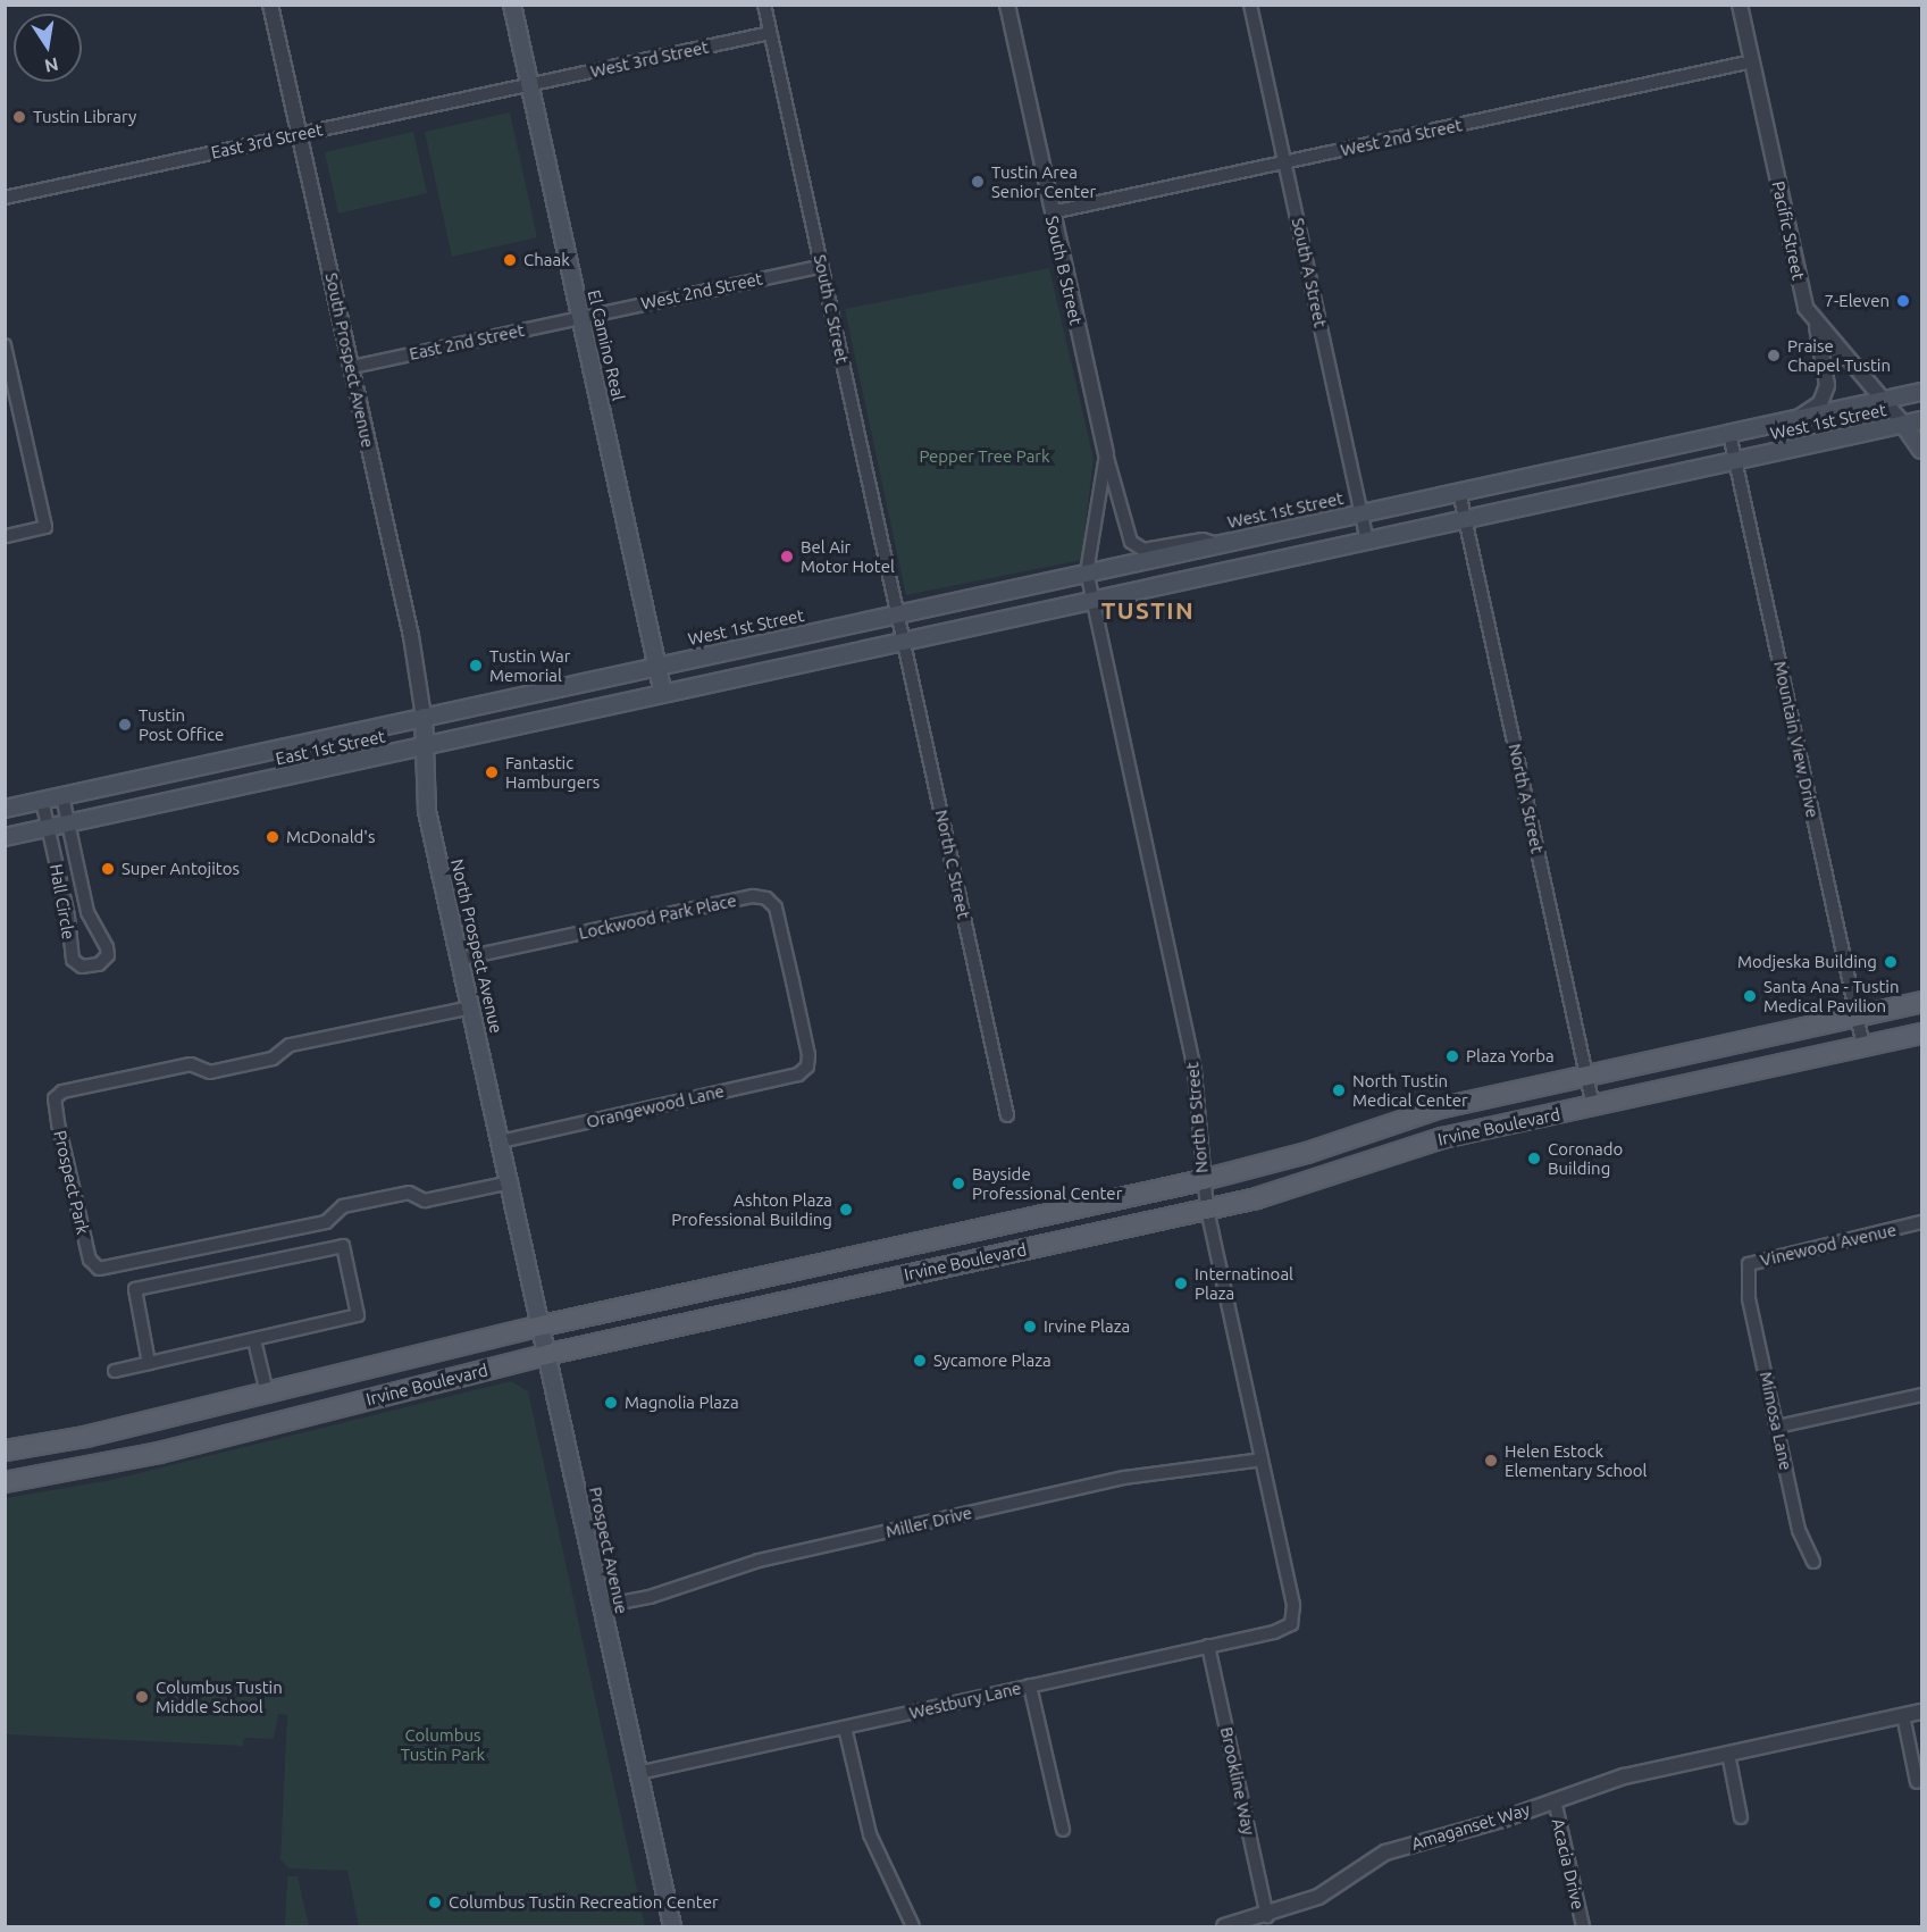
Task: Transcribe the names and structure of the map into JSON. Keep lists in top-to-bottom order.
{
  "streets": {
    "main road": [
      "El Camino Real",
      "West 1st Street",
      "East 1st Street",
      "North Prospect Avenue",
      "Irvine Boulevard",
      "Prospect Avenue"
    ],
    "street": [
      "West 3rd Street",
      "West 2nd Street",
      "East 3rd Street",
      "Pacific Street",
      "South B Street",
      "South A Street",
      "South C Street",
      "East 2nd Street",
      "South Prospect Avenue",
      "Mountain View Drive",
      "North A Street",
      "North C Street",
      "Hall Circle",
      "Lockwood Park Place",
      "Orangewood Lane",
      "North B Street",
      "Prospect Park",
      "Vinewood Avenue",
      "Mimosa Lane",
      "Miller Drive",
      "Westbury Lane",
      "Brookline Way",
      "Amaganset Way",
      "Acacia Drive"
    ]
  },
  "crossings": [
    ["West 3rd Street", "East 3rd Street"],
    ["West 3rd Street", "South C Street"],
    ["West 3rd Street", "El Camino Real"],
    ["West 2nd Street", "Pacific Street"],
    ["West 2nd Street", "South B Street"],
    ["West 2nd Street", "South A Street"],
    ["West 2nd Street", "South C Street"],
    ["West 2nd Street", "East 2nd Street"],
    ["West 2nd Street", "El Camino Real"],
    ["East 3rd Street", "El Camino Real"],
    ["East 3rd Street", "South Prospect Avenue"],
    ["Pacific Street", "West 1st Street"],
    ["South B Street", "West 1st Street"],
    ["South B Street", "North B Street"],
    ["South A Street", "West 1st Street"],
    ["South C Street", "West 1st Street"],
    ["South C Street", "North C Street"],
    ["East 2nd Street", "El Camino Real"],
    ["East 2nd Street", "South Prospect Avenue"],
    ["El Camino Real", "West 1st Street"],
    ["El Camino Real", "East 1st Street"],
    ["South Prospect Avenue", "East 1st Street"],
    ["South Prospect Avenue", "North Prospect Avenue"],
    ["West 1st Street", "Mountain View Drive"],
    ["West 1st Street", "East 1st Street"],
    ["West 1st Street", "North A Street"],
    ["West 1st Street", "North C Street"],
    ["West 1st Street", "North B Street"],
    ["Mountain View Drive", "Irvine Boulevard"],
    ["East 1st Street", "Hall Circle"],
    ["East 1st Street", "North Prospect Avenue"],
    ["North A Street", "Irvine Boulevard"],
    ["Lockwood Park Place", "North Prospect Avenue"],
    ["Lockwood Park Place", "Orangewood Lane"],
    ["North Prospect Avenue", "Orangewood Lane"],
    ["North Prospect Avenue", "Prospect Park"],
    ["North Prospect Avenue", "Prospect Avenue"],
    ["North B Street", "Irvine Boulevard"],
    ["North B Street", "Miller Drive"],
    ["North B Street", "Westbury Lane"],
    ["Irvine Boulevard", "Prospect Avenue"],
    ["Prospect Park", "Prospect Avenue"],
    ["Vinewood Avenue", "Mimosa Lane"],
    ["Miller Drive", "Prospect Avenue"],
    ["Prospect Avenue", "Westbury Lane"],
    ["Westbury Lane", "Brookline Way"],
    ["Brookline Way", "Amaganset Way"],
    ["Amaganset Way", "Acacia Drive"]
  ],
  "districts": ["TUSTIN"],
  "parks": ["Pepper Tree Park", "Columbus Tustin Park"],
  "places": [
    "Tustin Library",
    "Tustin Area Senior Center",
    "Chaak",
    "7-Eleven",
    "Praise Chapel Tustin",
    "Bel Air Motor Hotel",
    "Tustin War Memorial",
    "Tustin Post Office",
    "Fantastic Hamburgers",
    "McDonald's",
    "Super Antojitos",
    "Modjeska Building",
    "Santa Ana - Tustin Medical Pavilion",
    "Plaza Yorba",
    "North Tustin Medical Center",
    "Coronado Building",
    "Bayside Professional Center",
    "Ashton Plaza Professional Building",
    "Internatinoal Plaza",
    "Irvine Plaza",
    "Sycamore Plaza",
    "Magnolia Plaza",
    "Helen Estock Elementary School",
    "Columbus Tustin Middle School",
    "Columbus Tustin Recreation Center"
  ],
  "north": "bottom"
}
